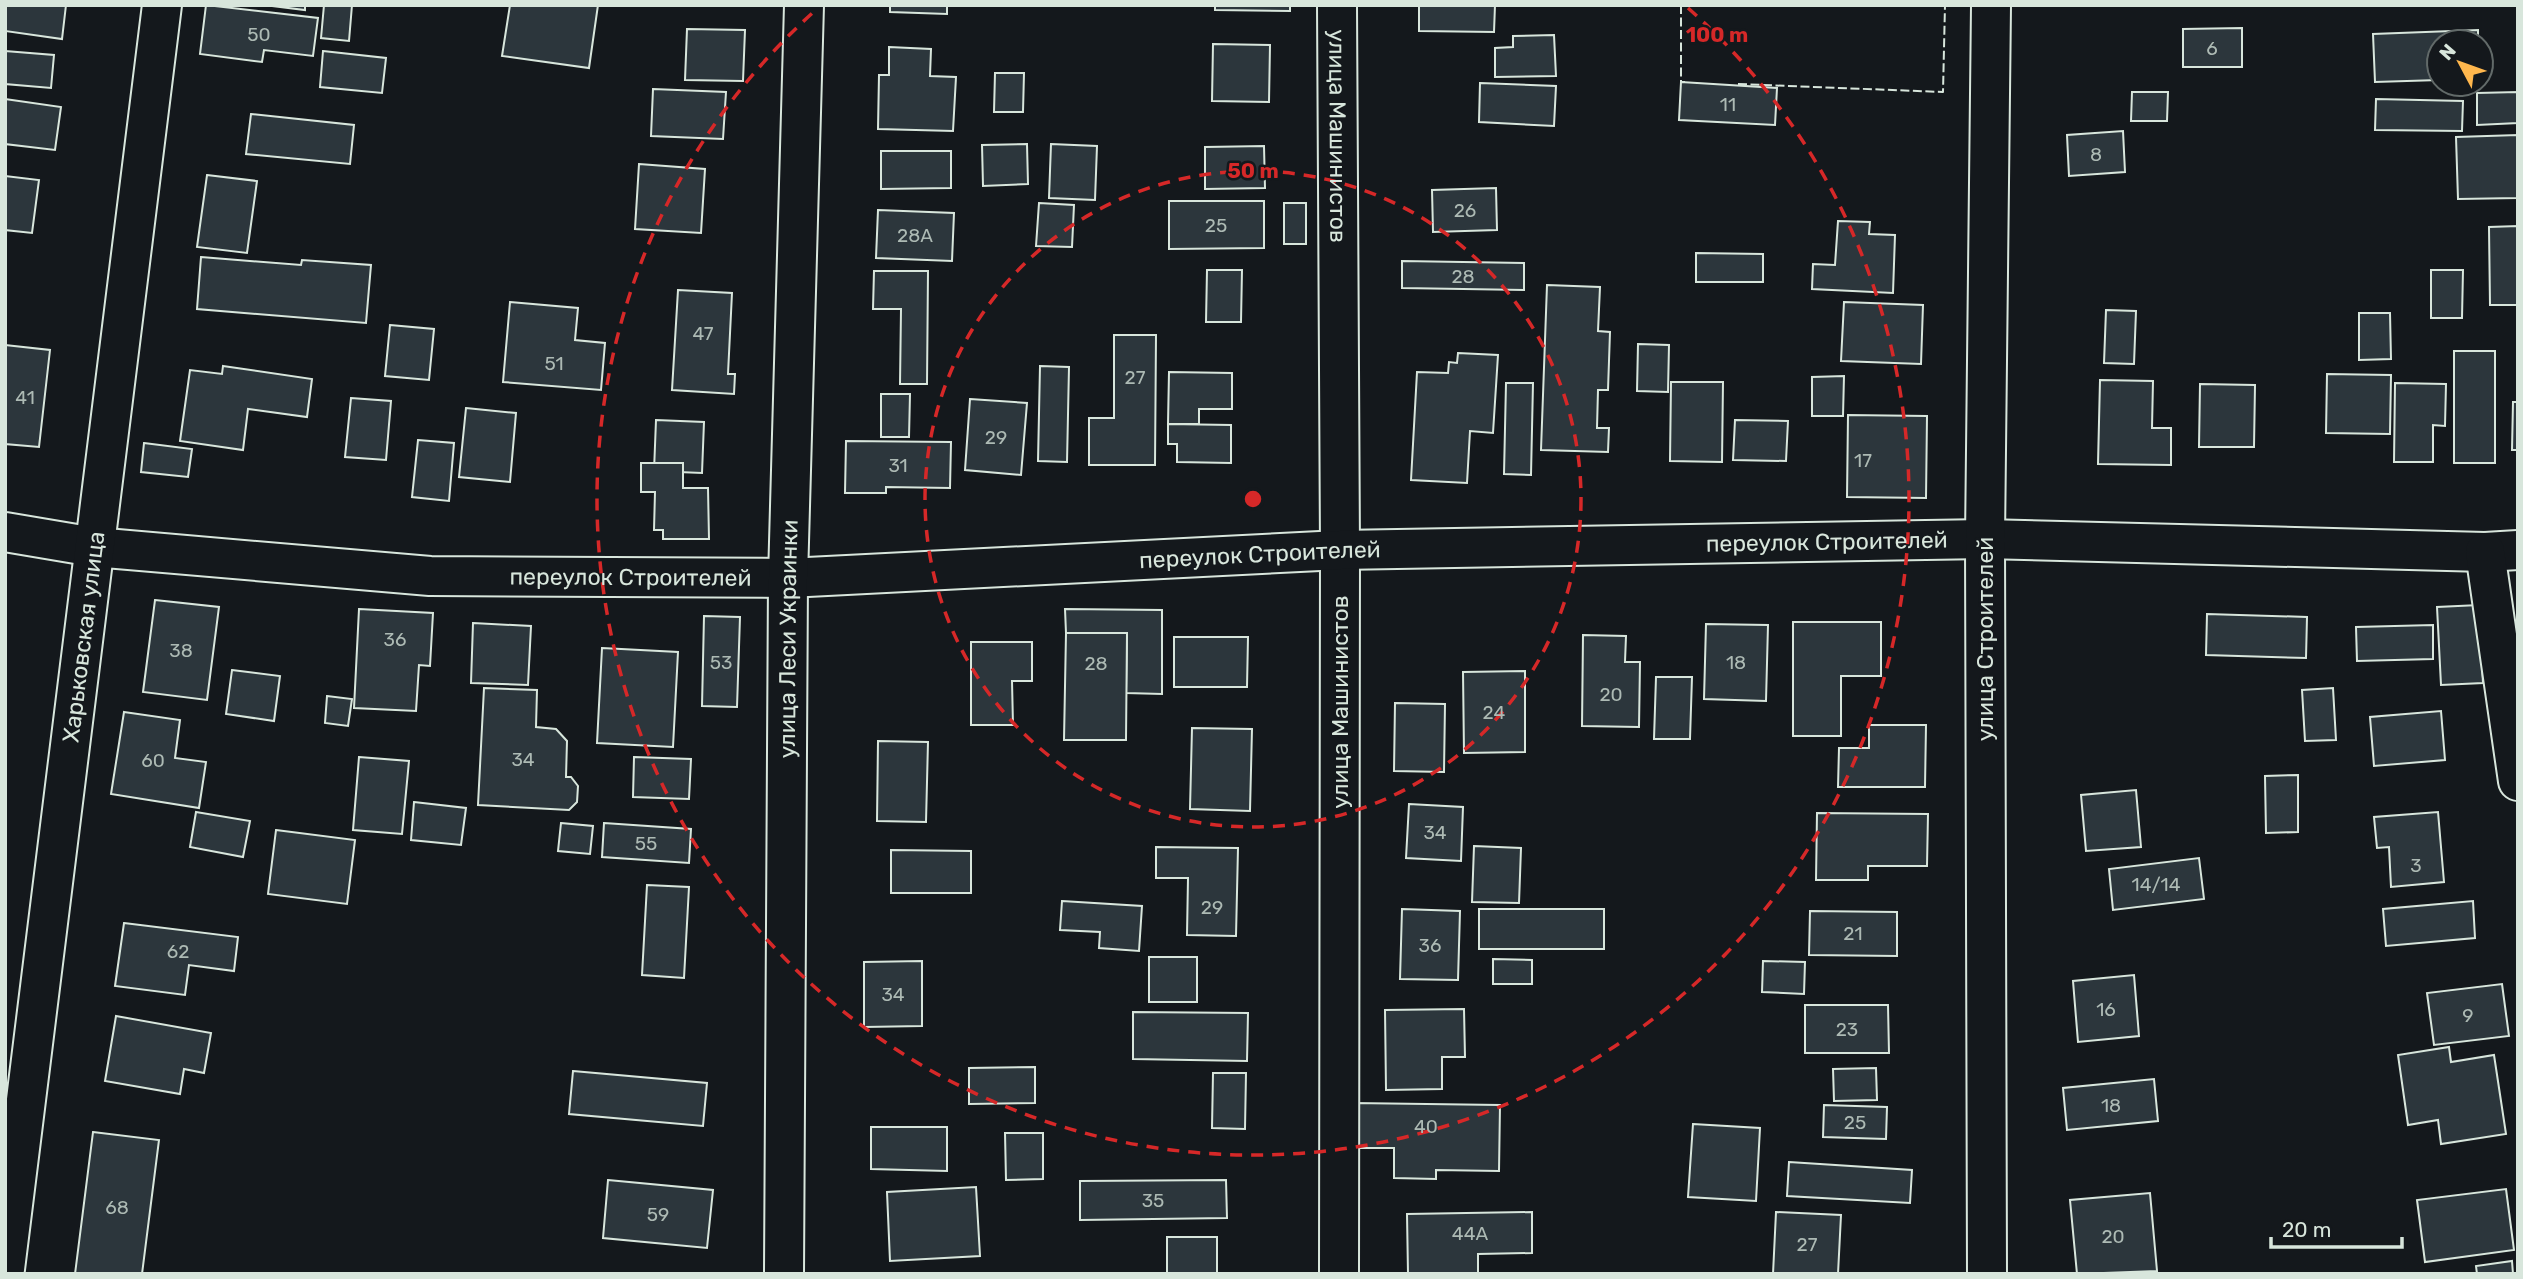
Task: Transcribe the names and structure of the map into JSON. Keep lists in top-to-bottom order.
{
  "streets": {
    "street": [
      "улица Машинистов",
      "переулок Строителей",
      "Харьковская улица",
      "улица Леси Украинки",
      "улица Строителей"
    ]
  },
  "crossings": [
    ["улица Машинистов", "переулок Строителей"],
    ["переулок Строителей", "Харьковская улица"],
    ["переулок Строителей", "улица Леси Украинки"],
    ["переулок Строителей", "улица Строителей"]
  ],
  "house_numbers": [
    "50",
    "6",
    "11",
    "8",
    "26",
    "25",
    "28А",
    "28",
    "47",
    "51",
    "27",
    "41",
    "29",
    "17",
    "31",
    "36",
    "38",
    "53",
    "18",
    "28",
    "20",
    "24",
    "34",
    "60",
    "34",
    "55",
    "3",
    "14/14",
    "29",
    "21",
    "36",
    "62",
    "34",
    "16",
    "9",
    "23",
    "18",
    "25",
    "40",
    "35",
    "68",
    "59",
    "44А",
    "20",
    "27"
  ],
  "scale_bar": "20 m",
  "north": "top left",
  "rings": ["100 m", "50 m"]
}
